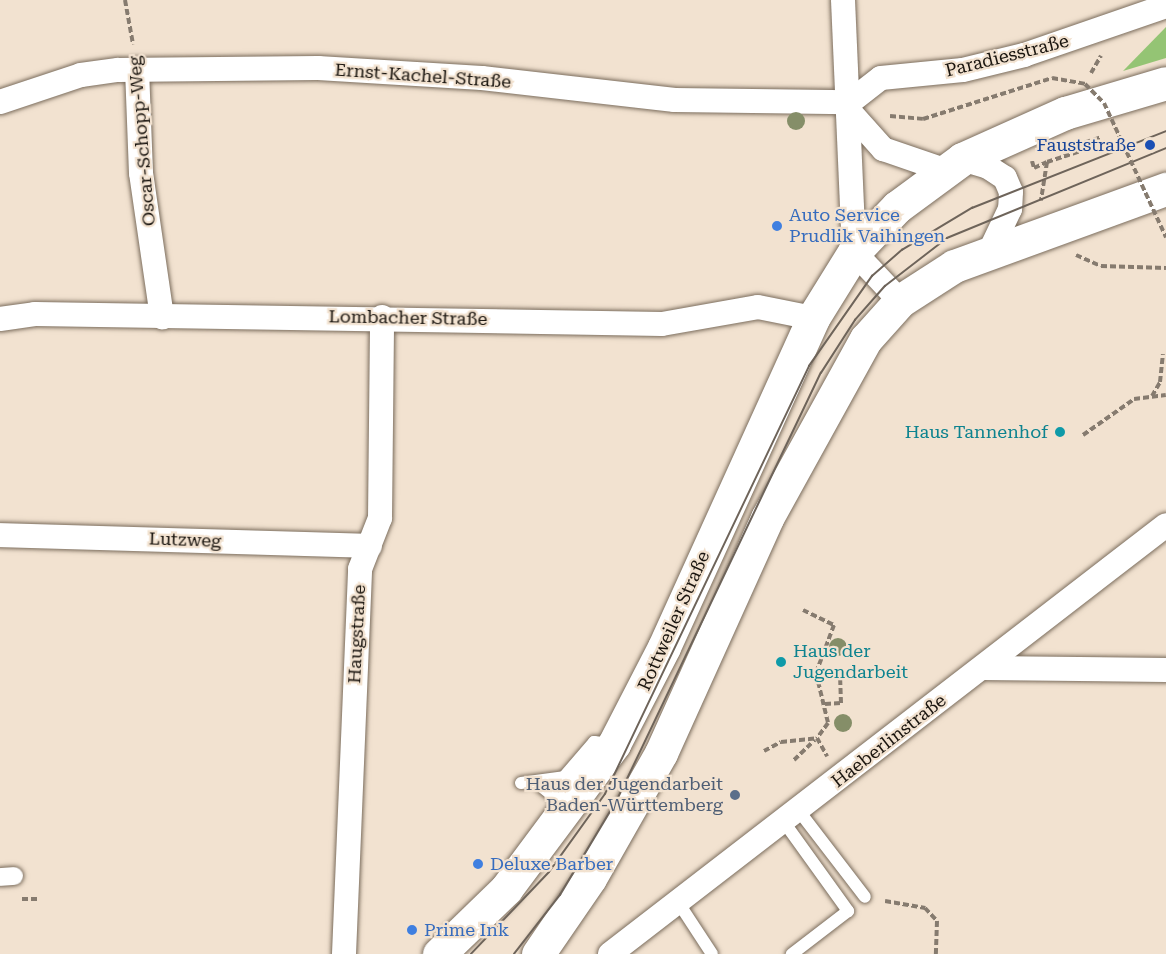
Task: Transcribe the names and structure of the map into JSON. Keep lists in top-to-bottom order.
{
  "streets": {
    "main road": ["Rottweiler Straße"],
    "street": [
      "Paradiesstraße",
      "Ernst-Kachel-Straße",
      "Oscar-Schopp-Weg",
      "Lombacher Straße",
      "Lutzweg",
      "Haugstraße",
      "Haeberlinstraße"
    ]
  },
  "crossings": [
    ["Paradiesstraße", "Ernst-Kachel-Straße"],
    ["Ernst-Kachel-Straße", "Oscar-Schopp-Weg"],
    ["Oscar-Schopp-Weg", "Lombacher Straße"],
    ["Lombacher Straße", "Rottweiler Straße"],
    ["Lombacher Straße", "Haugstraße"],
    ["Lutzweg", "Haugstraße"]
  ],
  "places": [
    "Fauststraße",
    "Auto Service Prudlik Vaihingen",
    "Haus Tannenhof",
    "Haus der Jugendarbeit",
    "Haus der Jugendarbeit Baden-Württemberg",
    "Deluxe Barber",
    "Prime Ink"
  ]
}
